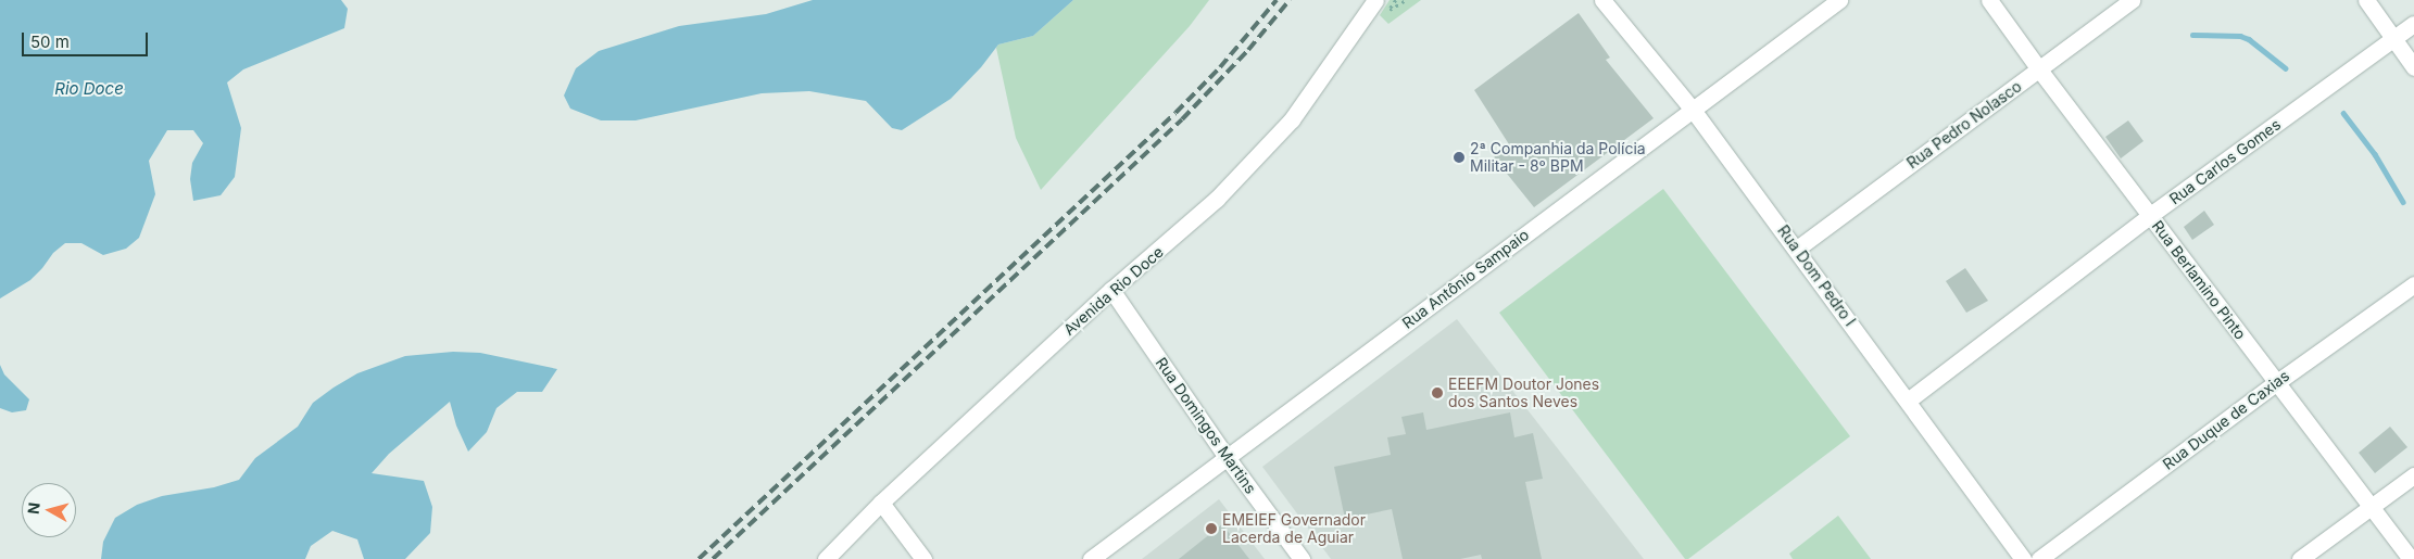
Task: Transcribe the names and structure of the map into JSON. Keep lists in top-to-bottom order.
{
  "streets": {
    "street": [
      "Rua Pedro Nolasco",
      "Rua Carlos Gomes",
      "Rua Dom Pedro I",
      "Rua Antônio Sampaio",
      "Rua Berlamino Pinto",
      "Avenida Rio Doce",
      "Rua Duque de Caxias",
      "Rua Domingos Martins"
    ]
  },
  "crossings": [
    ["Rua Pedro Nolasco", "Rua Dom Pedro I"],
    ["Rua Pedro Nolasco", "Rua Berlamino Pinto"],
    ["Rua Carlos Gomes", "Rua Dom Pedro I"],
    ["Rua Carlos Gomes", "Rua Berlamino Pinto"],
    ["Rua Dom Pedro I", "Rua Antônio Sampaio"],
    ["Rua Antônio Sampaio", "Rua Domingos Martins"],
    ["Rua Berlamino Pinto", "Rua Duque de Caxias"],
    ["Avenida Rio Doce", "Rua Domingos Martins"]
  ],
  "water": ["Rio Doce"],
  "places": ["2ª Companhia da Polícia Militar - 8º BPM", "EEEFM Doutor Jones dos Santos Neves", "EMEIEF Governador Lacerda de Aguiar"],
  "scale_bar": "50 m",
  "north": "left"
}
